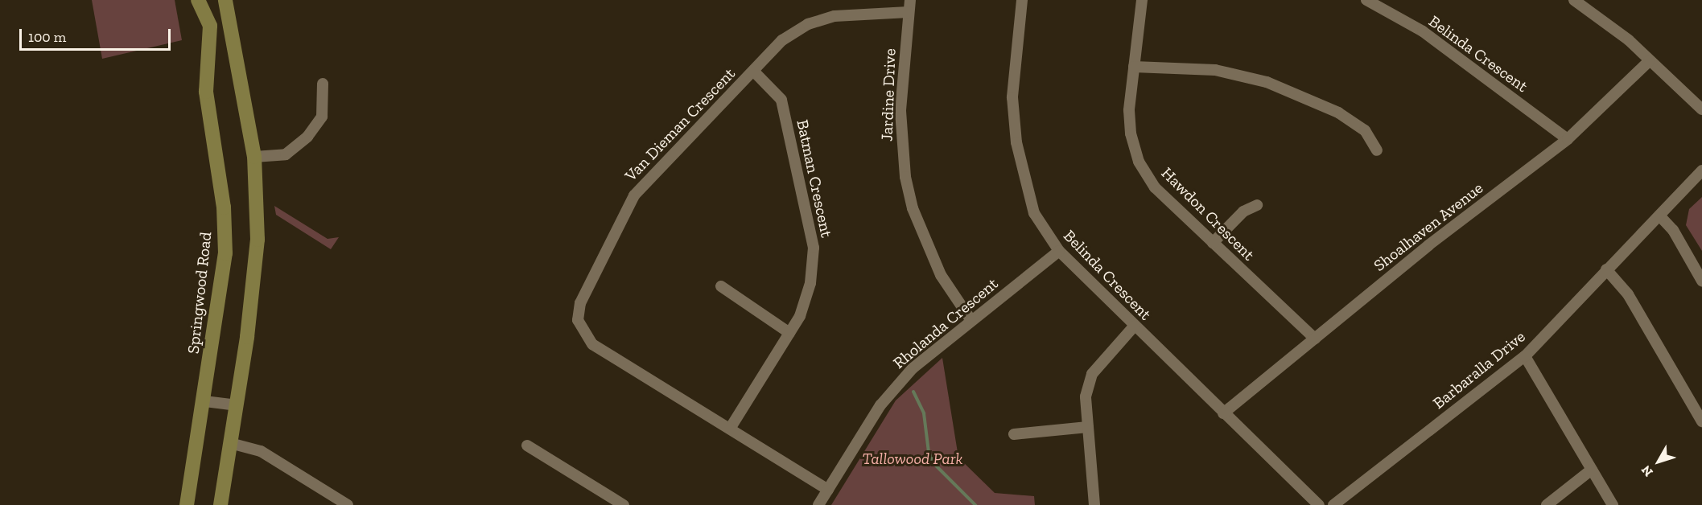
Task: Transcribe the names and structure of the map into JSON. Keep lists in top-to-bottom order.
{
  "streets": {
    "main road": ["Springwood Road"],
    "street": [
      "Belinda Crescent",
      "Jardine Drive",
      "Van Dieman Crescent",
      "Batman Crescent",
      "Hawdon Crescent",
      "Shoalhaven Avenue",
      "Rholanda Crescent",
      "Barbaralla Drive"
    ]
  },
  "crossings": [
    ["Belinda Crescent", "Shoalhaven Avenue"],
    ["Belinda Crescent", "Rholanda Crescent"],
    ["Jardine Drive", "Van Dieman Crescent"],
    ["Jardine Drive", "Rholanda Crescent"],
    ["Van Dieman Crescent", "Batman Crescent"],
    ["Van Dieman Crescent", "Rholanda Crescent"],
    ["Hawdon Crescent", "Shoalhaven Avenue"]
  ],
  "parks": ["Tallowood Park"],
  "scale_bar": "100 m",
  "north": "bottom left"
}
